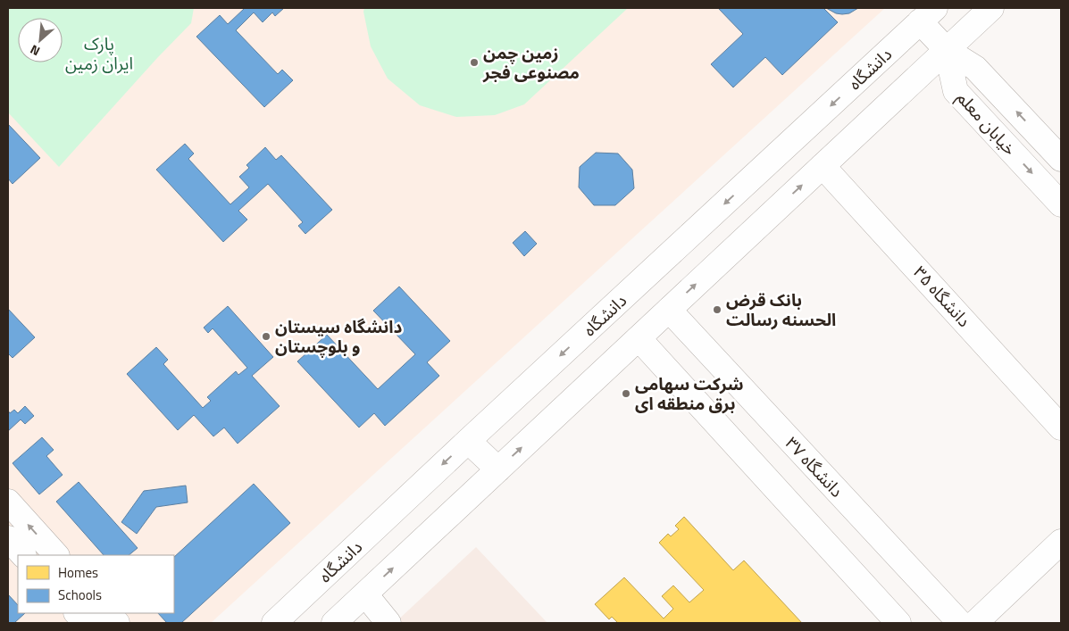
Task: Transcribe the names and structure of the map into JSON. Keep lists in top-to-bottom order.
{
  "streets": {
    "main road": [
      "دانشگاه",
      "خیابان معلم",
      "دانشگاه ۳۵",
      "دانشگاه ۳۷"
    ]
  },
  "parks": ["پارک ایران زمین"],
  "places": [
    "زمین چمن مصنوعی فجر",
    "بانک قرض الحسنه رسالت",
    "دانشگاه سیستان و بلوچستان",
    "شرکت سهامی برق منطقه ای"
  ],
  "legend": ["Homes", "Schools"],
  "north": "bottom left"
}
